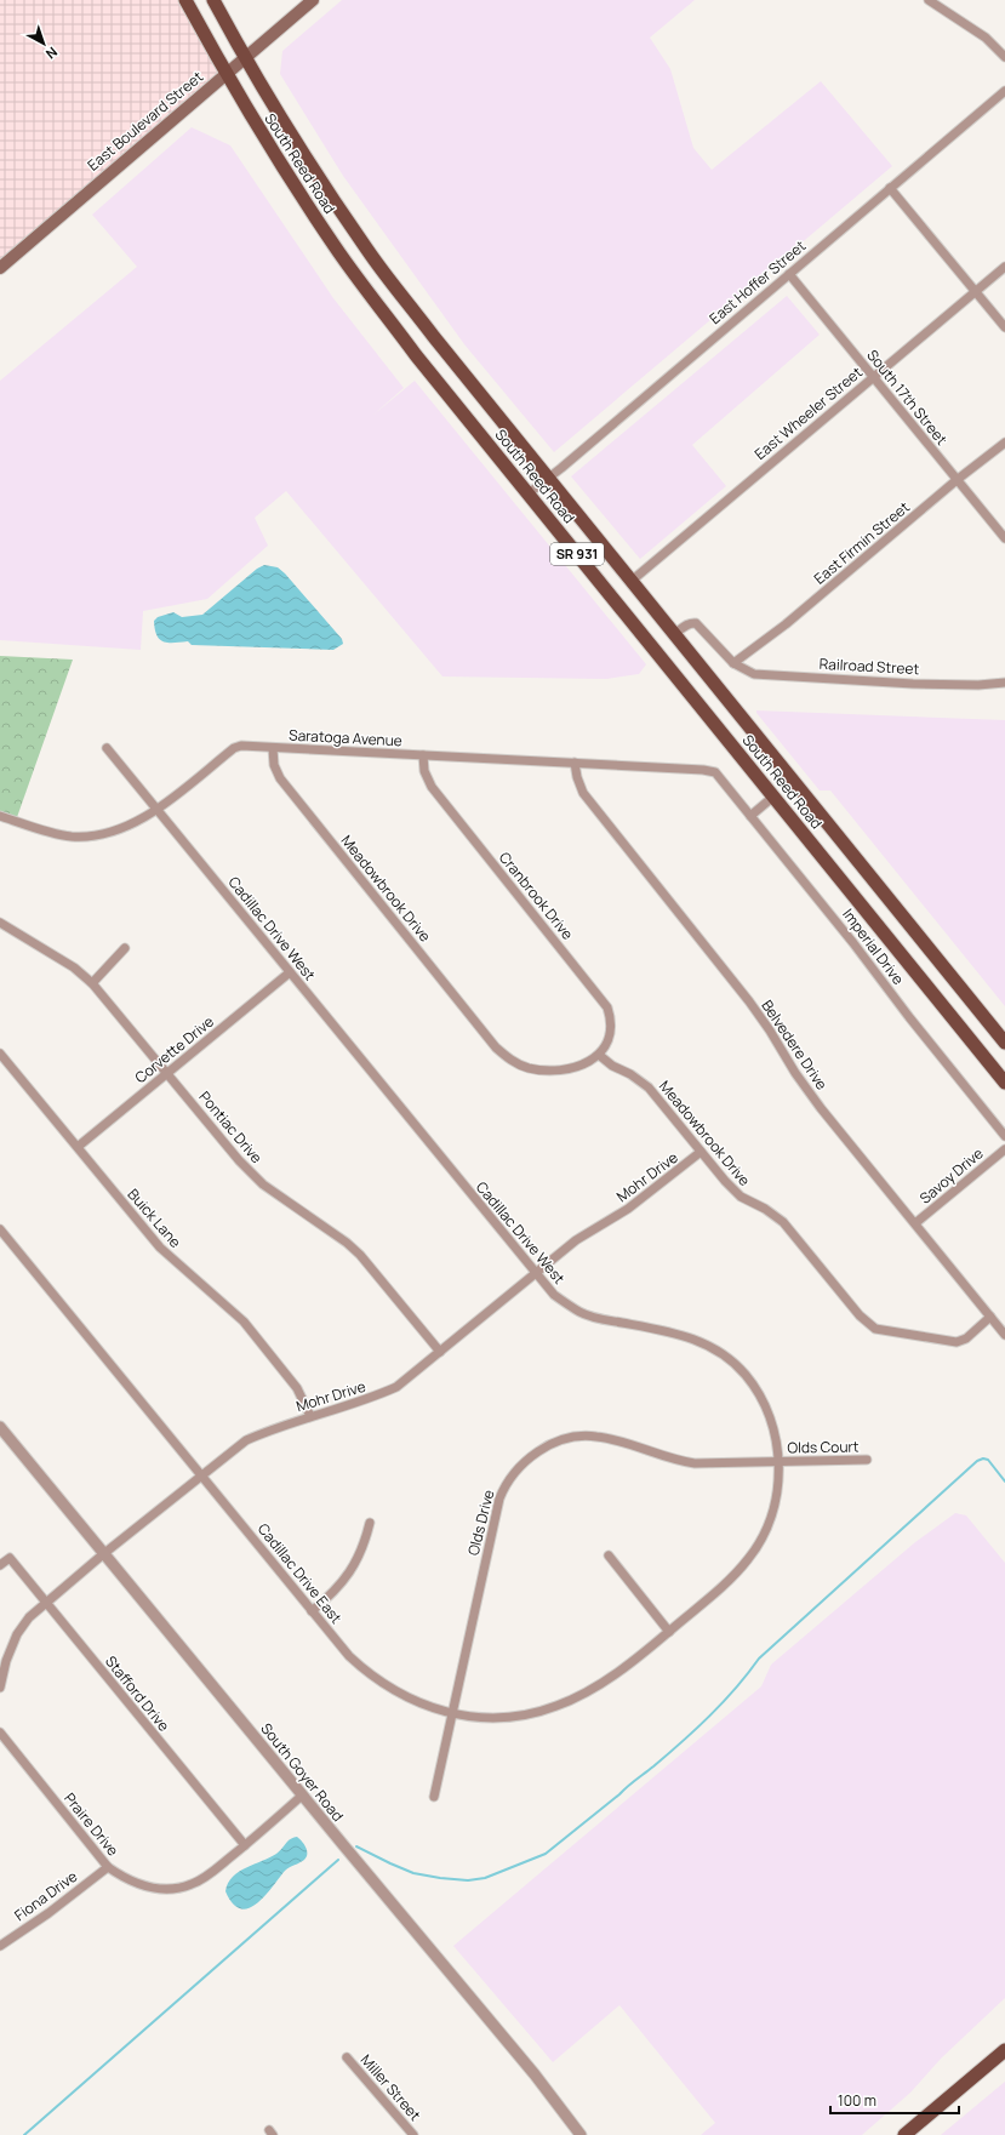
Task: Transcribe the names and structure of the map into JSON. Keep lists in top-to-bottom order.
{
  "streets": {
    "main road": ["East Boulevard Street", "South Reed Road", "SR 931"],
    "street": [
      "East Hoffer Street",
      "South 17th Street",
      "East Wheeler Street",
      "East Firmin Street",
      "Railroad Street",
      "Saratoga Avenue",
      "Meadowbrook Drive",
      "Cranbrook Drive",
      "Cadillac Drive West",
      "Imperial Drive",
      "Belvedere Drive",
      "Corvette Drive",
      "Pontiac Drive",
      "Savoy Drive",
      "Mohr Drive",
      "Buick Lane",
      "Olds Court",
      "Olds Drive",
      "Cadillac Drive East",
      "Stafford Drive",
      "South Goyer Road",
      "Praire Drive",
      "Fiona Drive",
      "Miller Street"
    ]
  },
  "crossings": [
    ["East Boulevard Street", "South Reed Road"],
    ["South Reed Road", "East Hoffer Street"],
    ["South Reed Road", "East Wheeler Street"],
    ["South Reed Road", "Railroad Street"],
    ["East Hoffer Street", "South 17th Street"],
    ["South 17th Street", "East Wheeler Street"],
    ["South 17th Street", "East Firmin Street"],
    ["East Firmin Street", "Railroad Street"],
    ["Saratoga Avenue", "Meadowbrook Drive"],
    ["Saratoga Avenue", "Cranbrook Drive"],
    ["Saratoga Avenue", "Cadillac Drive West"],
    ["Saratoga Avenue", "Imperial Drive"],
    ["Saratoga Avenue", "Belvedere Drive"],
    ["Meadowbrook Drive", "Cranbrook Drive"],
    ["Meadowbrook Drive", "Belvedere Drive"],
    ["Meadowbrook Drive", "Mohr Drive"],
    ["Cadillac Drive West", "Corvette Drive"],
    ["Cadillac Drive West", "Mohr Drive"],
    ["Cadillac Drive West", "Olds Court"],
    ["Cadillac Drive West", "Olds Drive"],
    ["Cadillac Drive West", "Cadillac Drive East"],
    ["Belvedere Drive", "Savoy Drive"],
    ["Corvette Drive", "Pontiac Drive"],
    ["Corvette Drive", "Buick Lane"],
    ["Pontiac Drive", "Mohr Drive"],
    ["Mohr Drive", "Buick Lane"],
    ["Mohr Drive", "Cadillac Drive East"],
    ["Mohr Drive", "Stafford Drive"],
    ["Mohr Drive", "South Goyer Road"],
    ["Olds Court", "Olds Drive"],
    ["Olds Drive", "Cadillac Drive East"],
    ["Stafford Drive", "Praire Drive"],
    ["South Goyer Road", "Praire Drive"],
    ["Praire Drive", "Fiona Drive"]
  ],
  "scale_bar": "100 m",
  "north": "bottom right"
}
